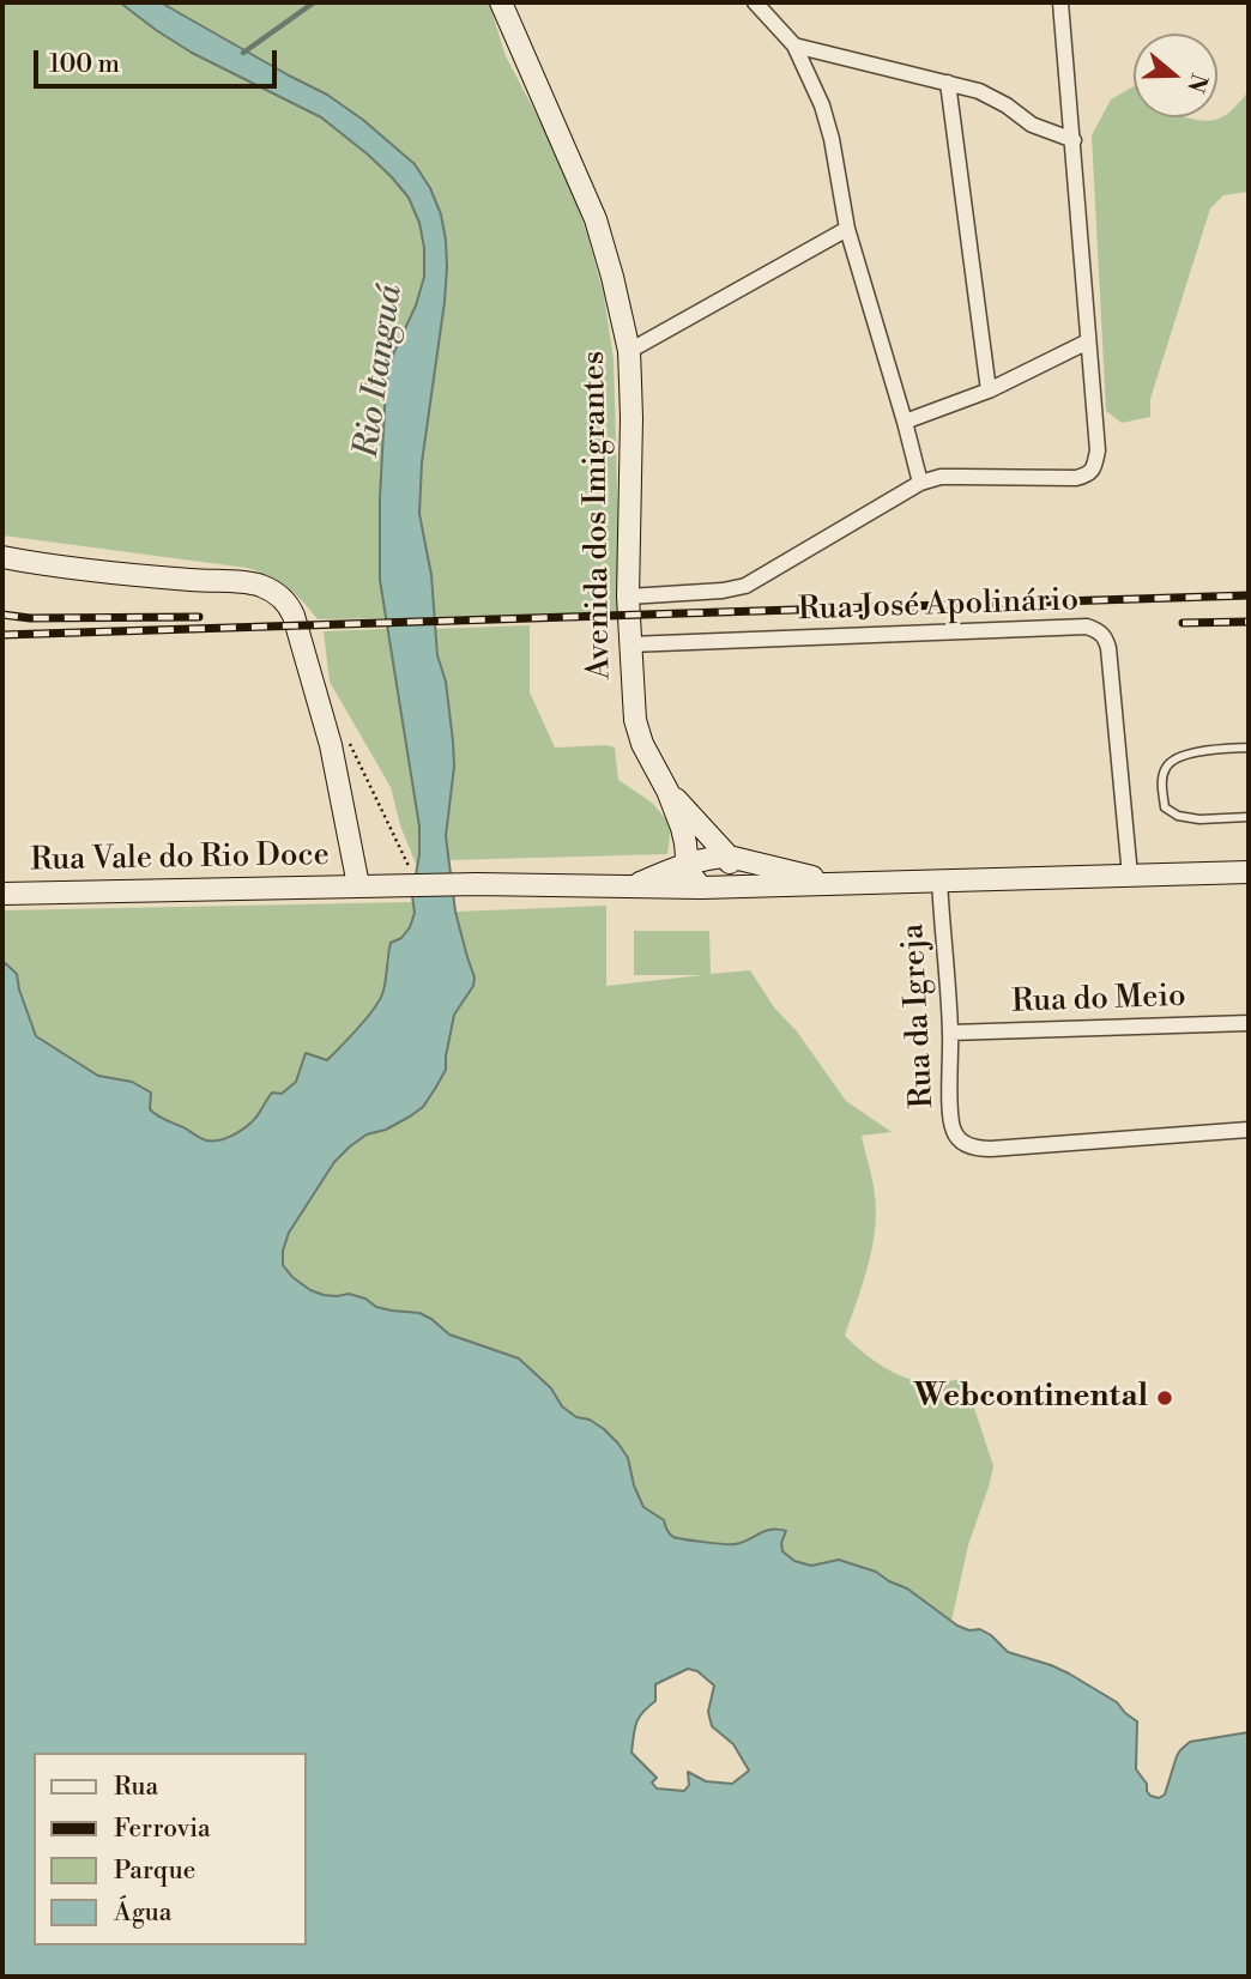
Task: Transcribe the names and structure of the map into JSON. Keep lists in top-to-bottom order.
{
  "streets": {
    "street": [
      "Avenida dos Imigrantes",
      "Rua José Apolinário",
      "Rua Vale do Rio Doce",
      "Rua do Meio",
      "Rua da Igreja"
    ]
  },
  "crossings": [
    ["Avenida dos Imigrantes", "Rua José Apolinário"],
    ["Avenida dos Imigrantes", "Rua Vale do Rio Doce"],
    ["Rua José Apolinário", "Rua Vale do Rio Doce"],
    ["Rua Vale do Rio Doce", "Rua da Igreja"],
    ["Rua do Meio", "Rua da Igreja"]
  ],
  "water": ["Rio Itanguá"],
  "places": ["Webcontinental"],
  "legend": [
    "Rua",
    "Ferrovia",
    "Parque",
    "Água"
  ],
  "scale_bar": "100 m",
  "north": "right"
}
